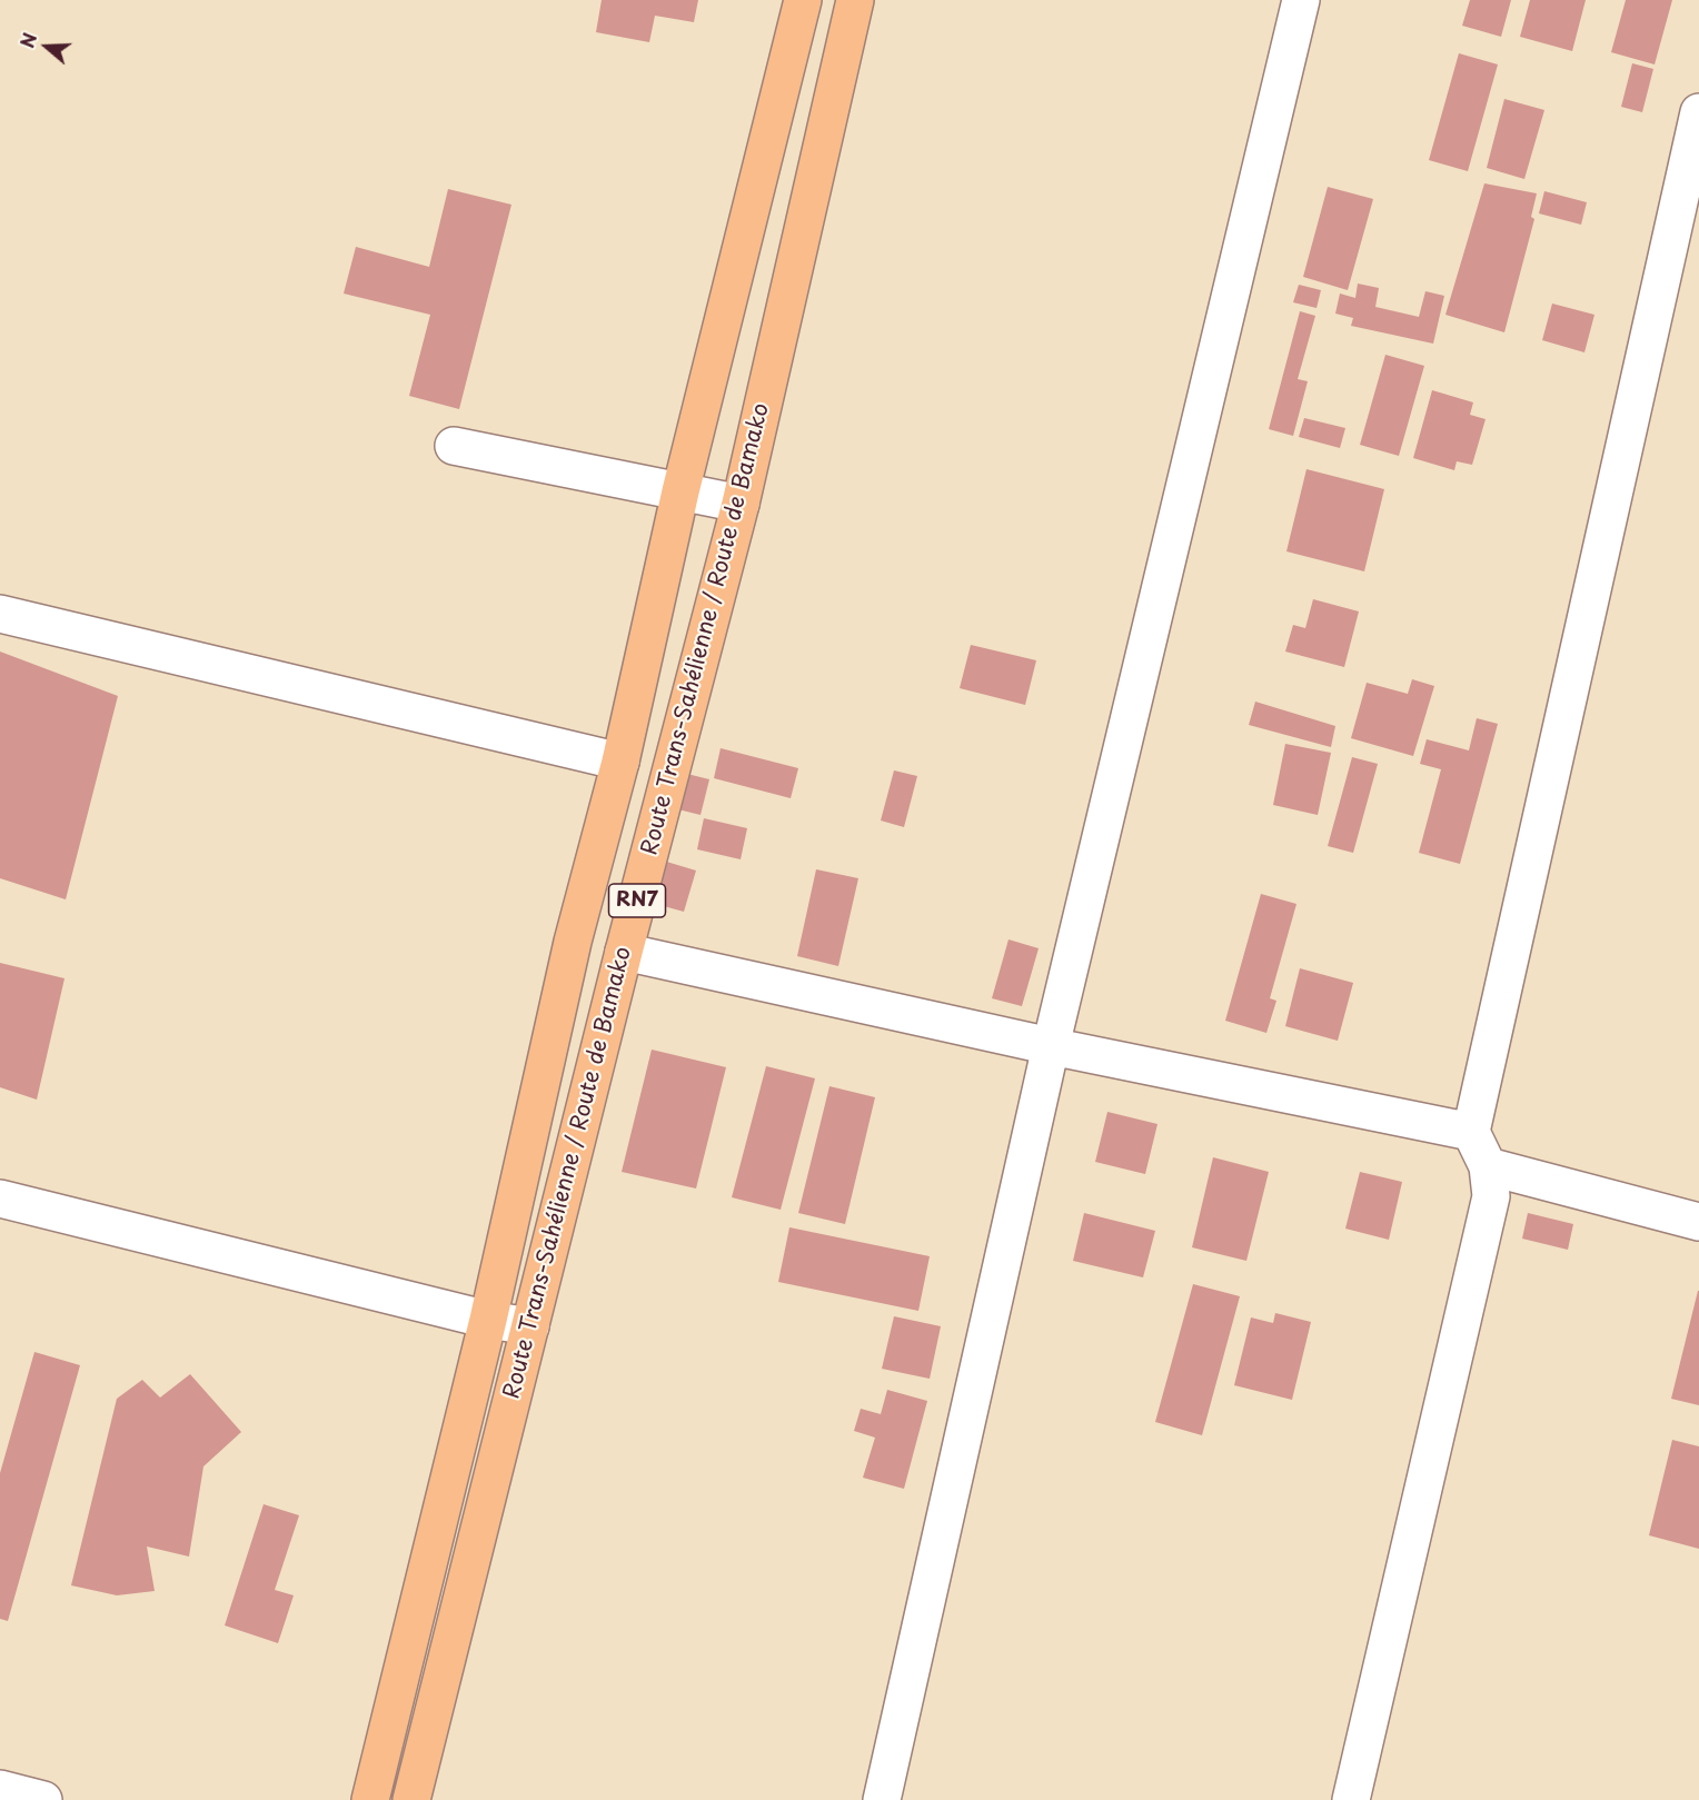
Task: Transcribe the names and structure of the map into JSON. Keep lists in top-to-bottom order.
{
  "streets": {
    "highway": ["Route Trans-Sahélienne / Route de Bamako", "RN7"]
  },
  "north": "left"
}
